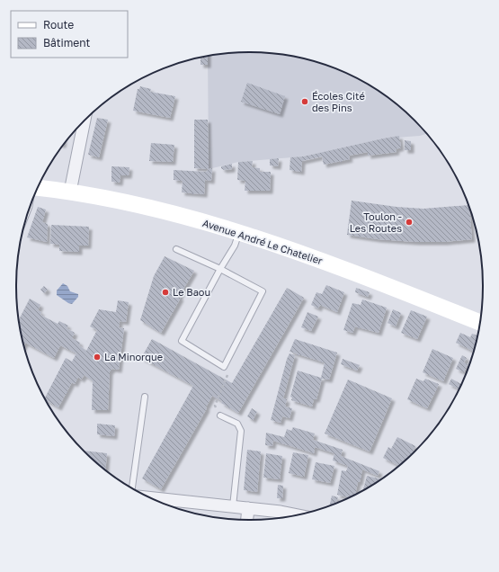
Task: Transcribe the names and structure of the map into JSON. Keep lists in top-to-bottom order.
{
  "streets": {
    "main road": ["Avenue André Le Chatelier"]
  },
  "places": [
    "Écoles Cité des Pins",
    "Toulon - Les Routes",
    "Le Baou",
    "La Minorque"
  ],
  "legend": ["Route", "Bâtiment"]
}
